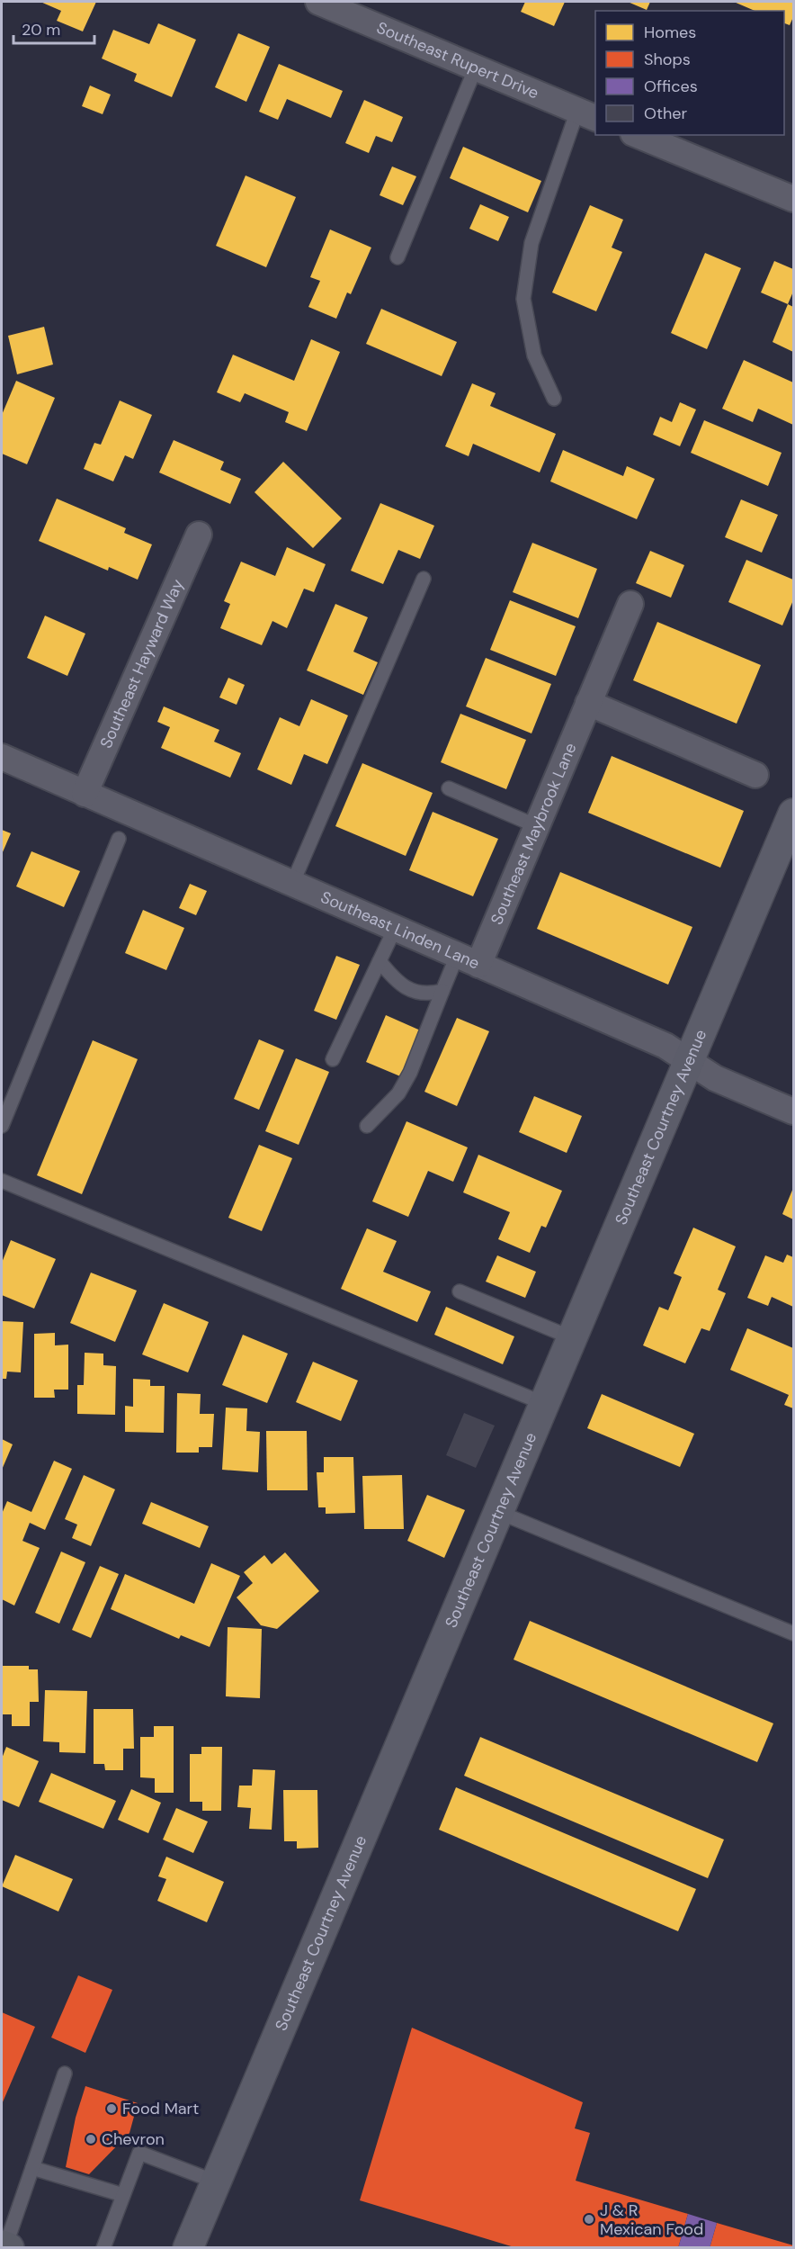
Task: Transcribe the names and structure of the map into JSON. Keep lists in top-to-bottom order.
{
  "streets": {
    "street": [
      "Southeast Rupert Drive",
      "Southeast Hayward Way",
      "Southeast Maybrook Lane",
      "Southeast Linden Lane",
      "Southeast Courtney Avenue"
    ]
  },
  "crossings": [
    ["Southeast Hayward Way", "Southeast Linden Lane"],
    ["Southeast Maybrook Lane", "Southeast Linden Lane"],
    ["Southeast Linden Lane", "Southeast Courtney Avenue"]
  ],
  "places": ["Food Mart", "Chevron", "J & R Mexican Food"],
  "legend": [
    "Homes",
    "Shops",
    "Offices",
    "Other"
  ],
  "scale_bar": "20 m"
}
